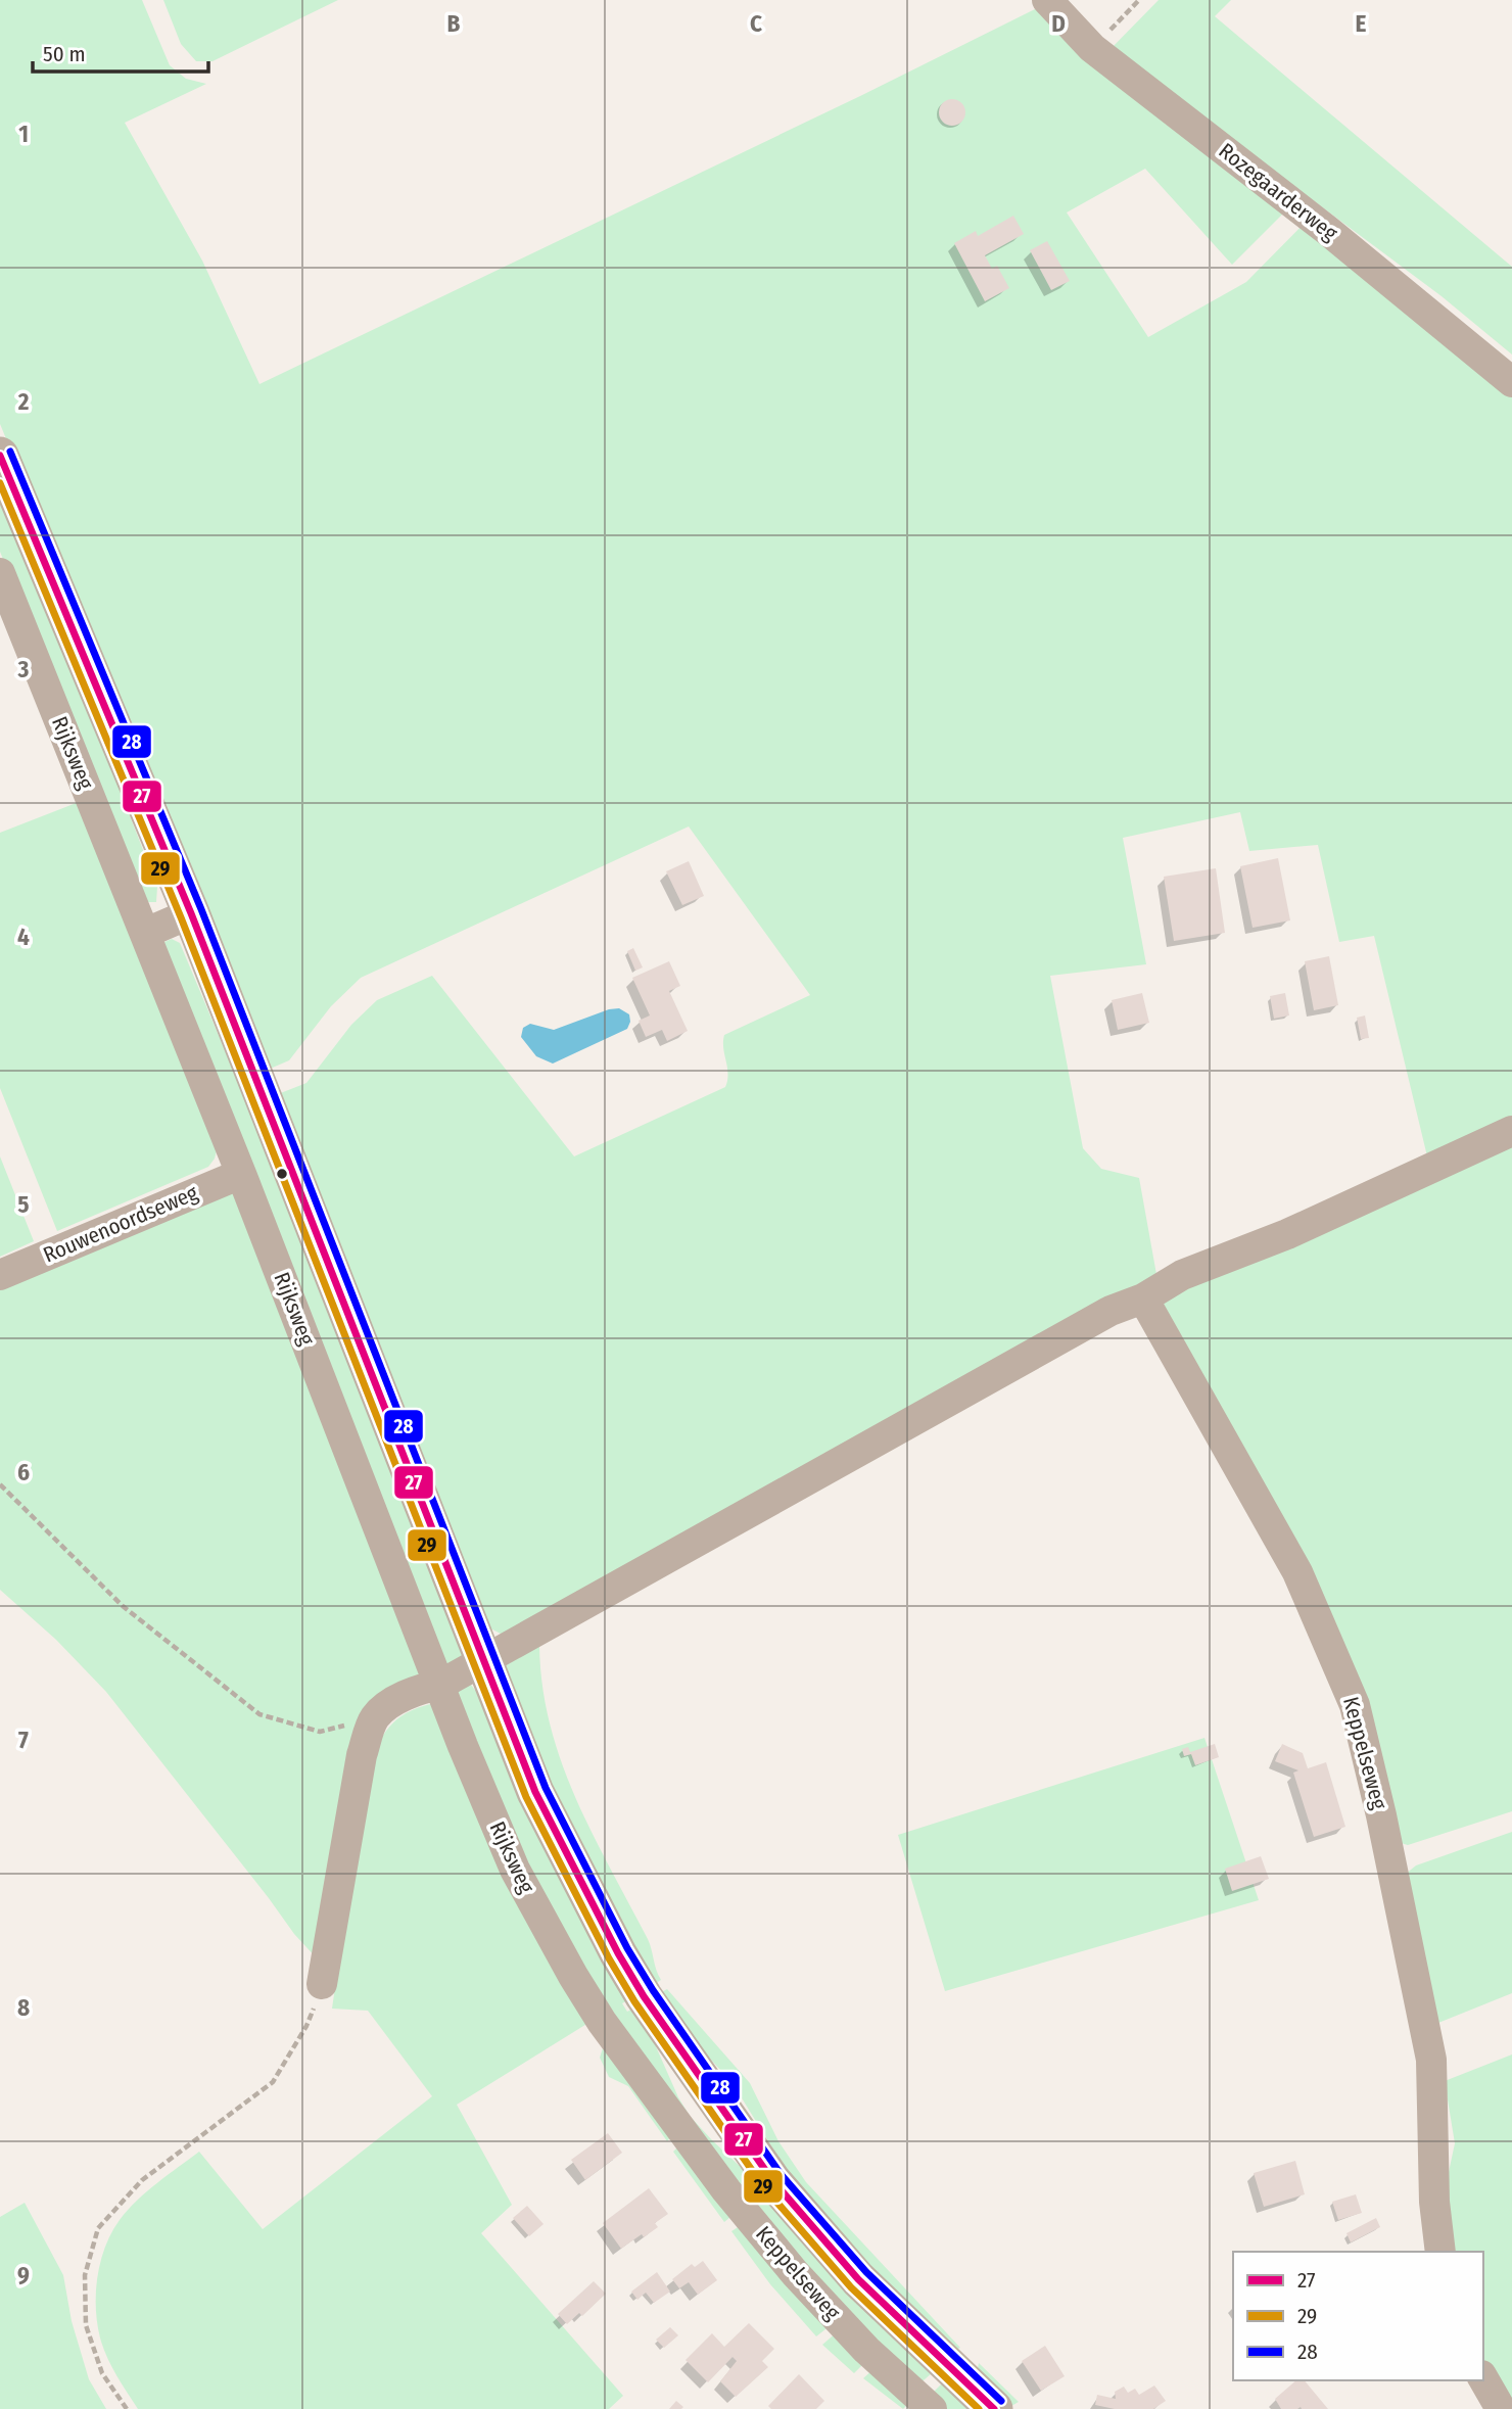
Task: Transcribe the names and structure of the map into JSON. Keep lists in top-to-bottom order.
{
  "streets": {
    "main road": ["Keppelseweg"],
    "street": ["Rozegaarderweg", "Rijksweg", "Rouwenoordseweg"]
  },
  "crossings": [
    ["Rijksweg", "Rouwenoordseweg"],
    ["Rijksweg", "Keppelseweg"]
  ],
  "lines": ["transit line 28", "transit line 27", "transit line 29"],
  "legend": ["27", "29", "28"],
  "scale_bar": "50 m",
  "grid": {
    "columns": [
      "B",
      "C",
      "D",
      "E"
    ],
    "rows": [
      "1",
      "2",
      "3",
      "4",
      "5",
      "6",
      "7",
      "8",
      "9"
    ]
  }
}
